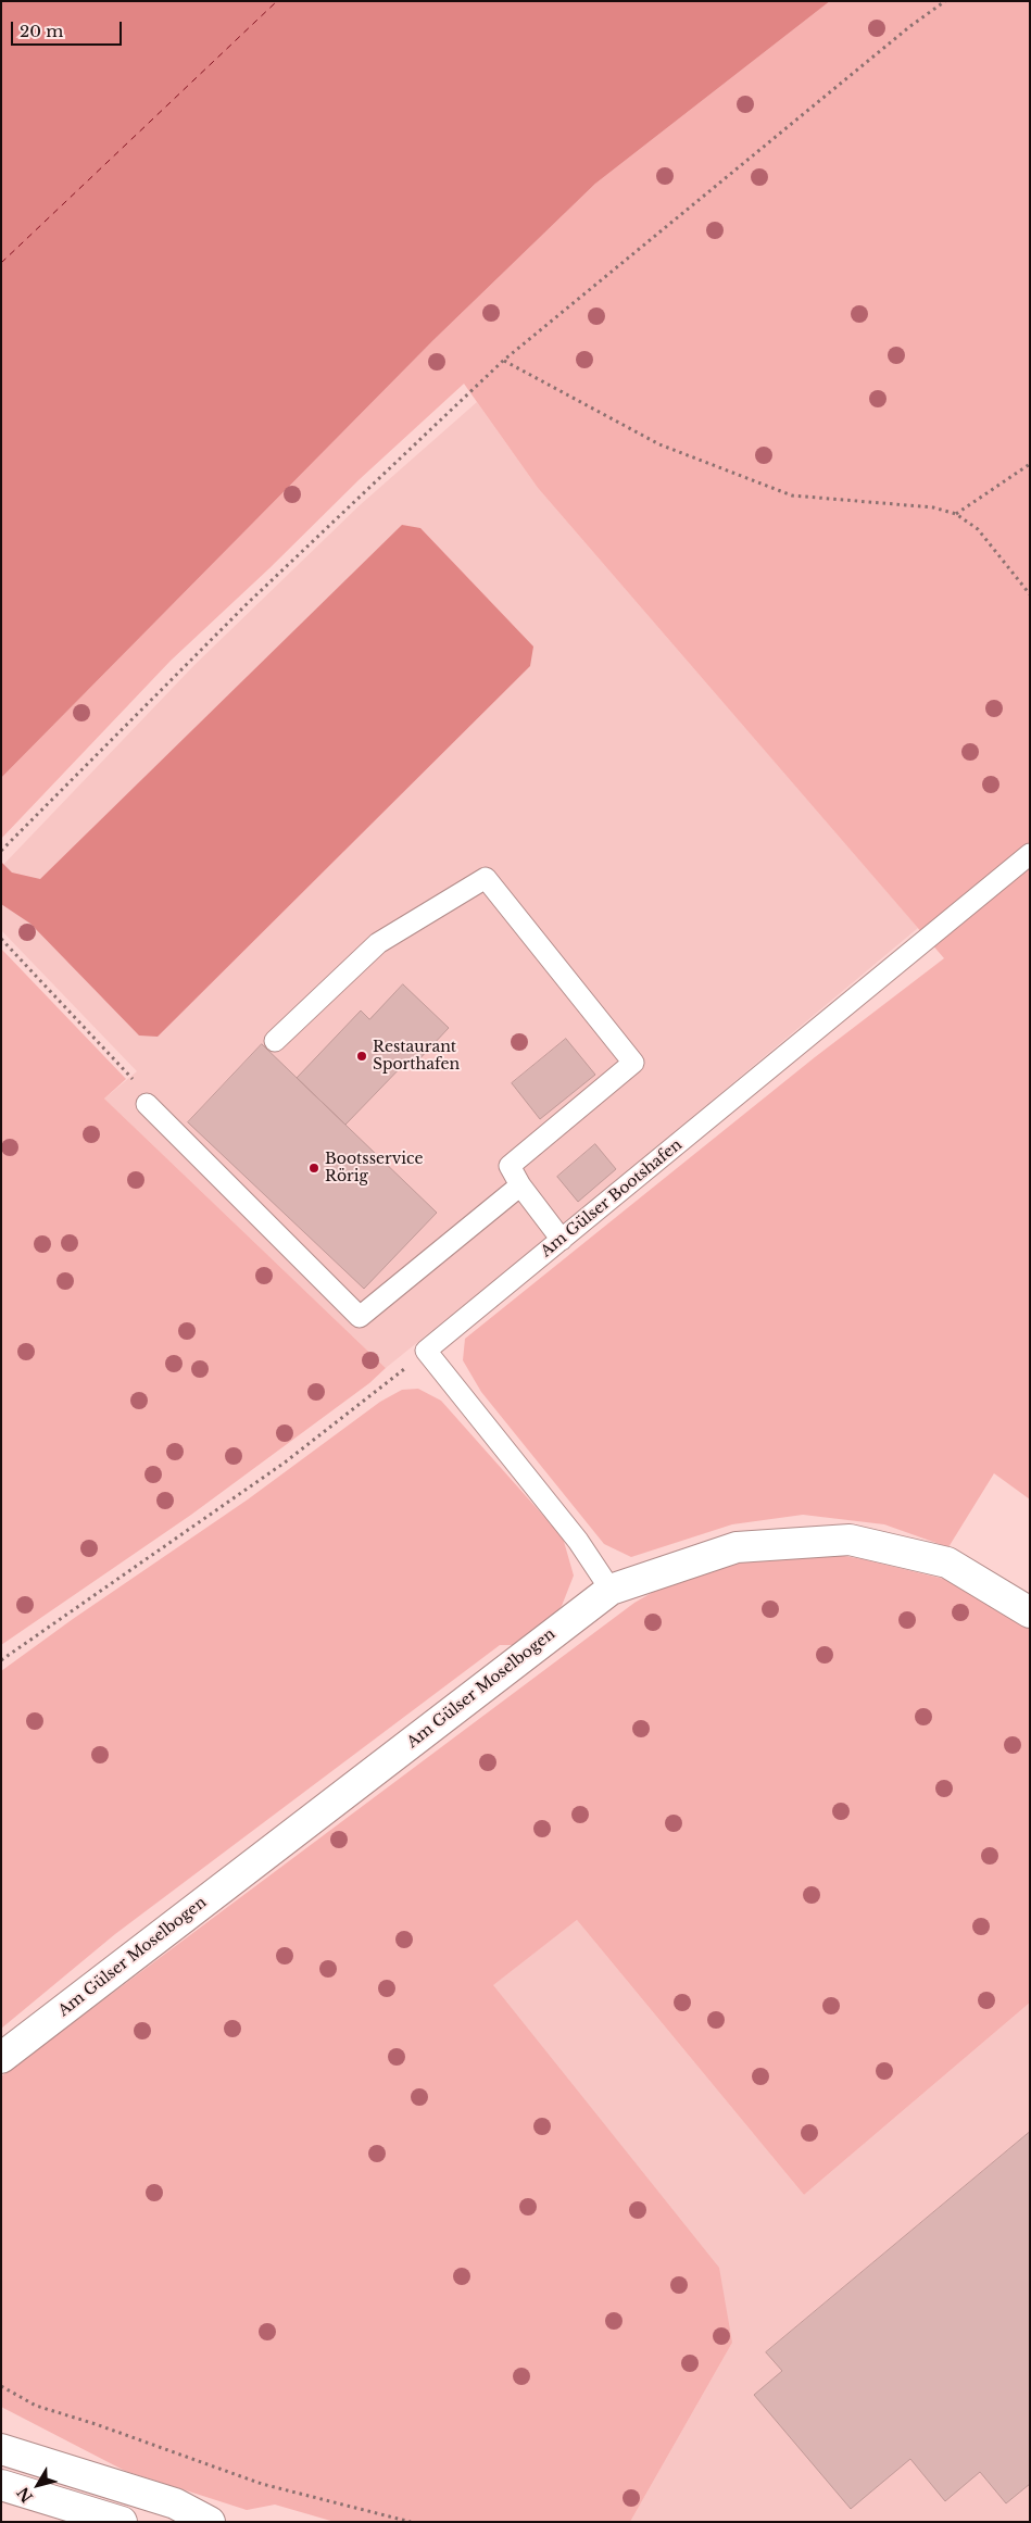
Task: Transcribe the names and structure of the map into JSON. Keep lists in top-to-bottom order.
{
  "streets": {
    "street": ["Am Gülser Moselbogen"],
    "lane": ["Am Gülser Bootshafen"]
  },
  "places": ["Restaurant Sporthafen", "Bootsservice Rörig"],
  "scale_bar": "20 m",
  "north": "bottom left"
}
